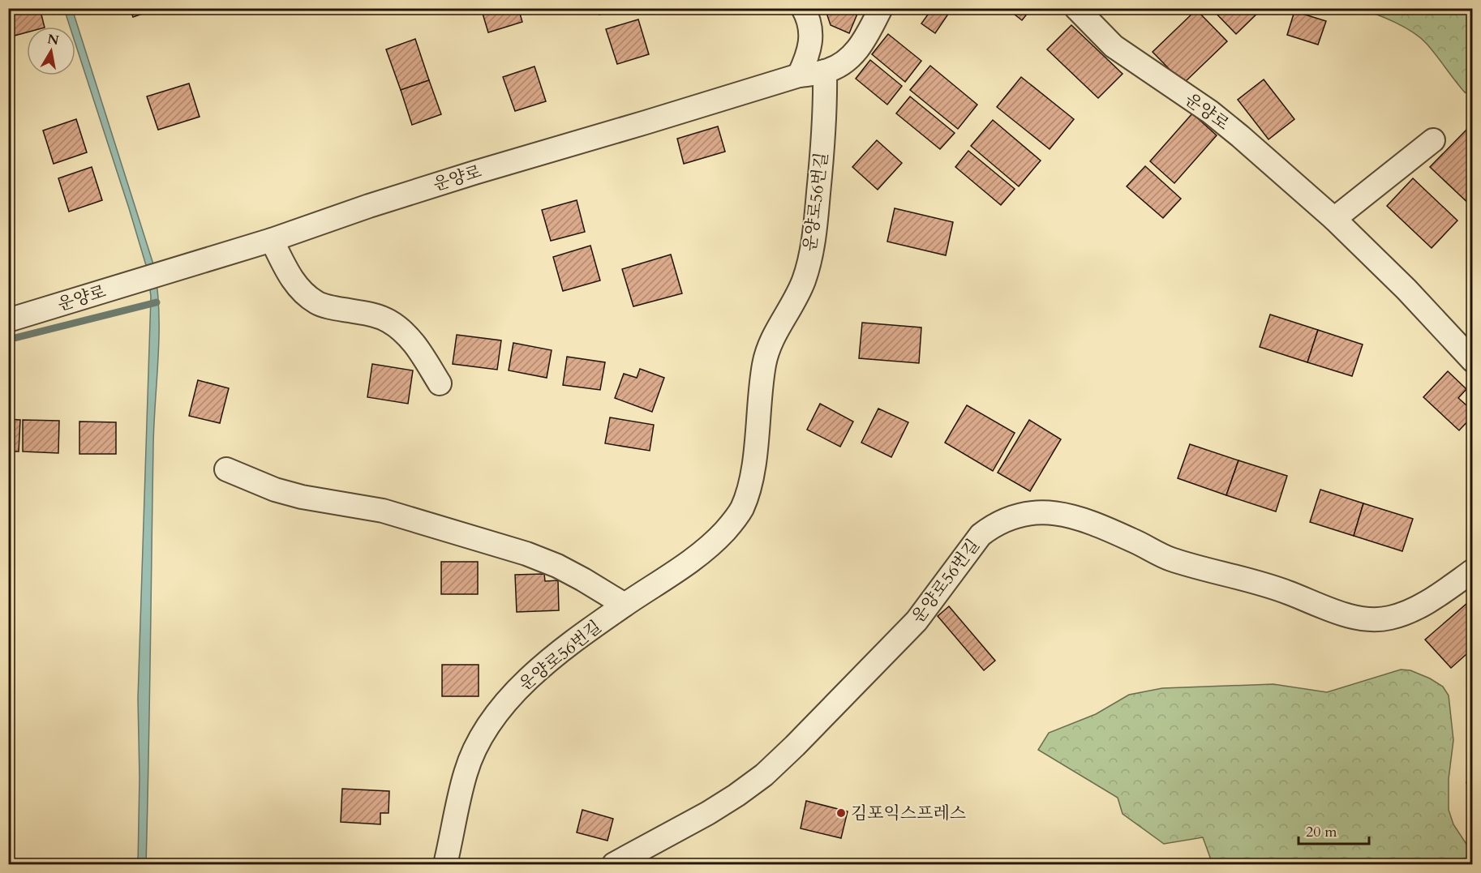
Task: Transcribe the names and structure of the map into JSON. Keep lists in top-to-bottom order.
{
  "streets": {
    "street": ["운양로", "운양로56번길"]
  },
  "crossings": [
    ["운양로", "운양로56번길"]
  ],
  "places": ["김포익스프레스"],
  "scale_bar": "20 m",
  "north": "top"
}
